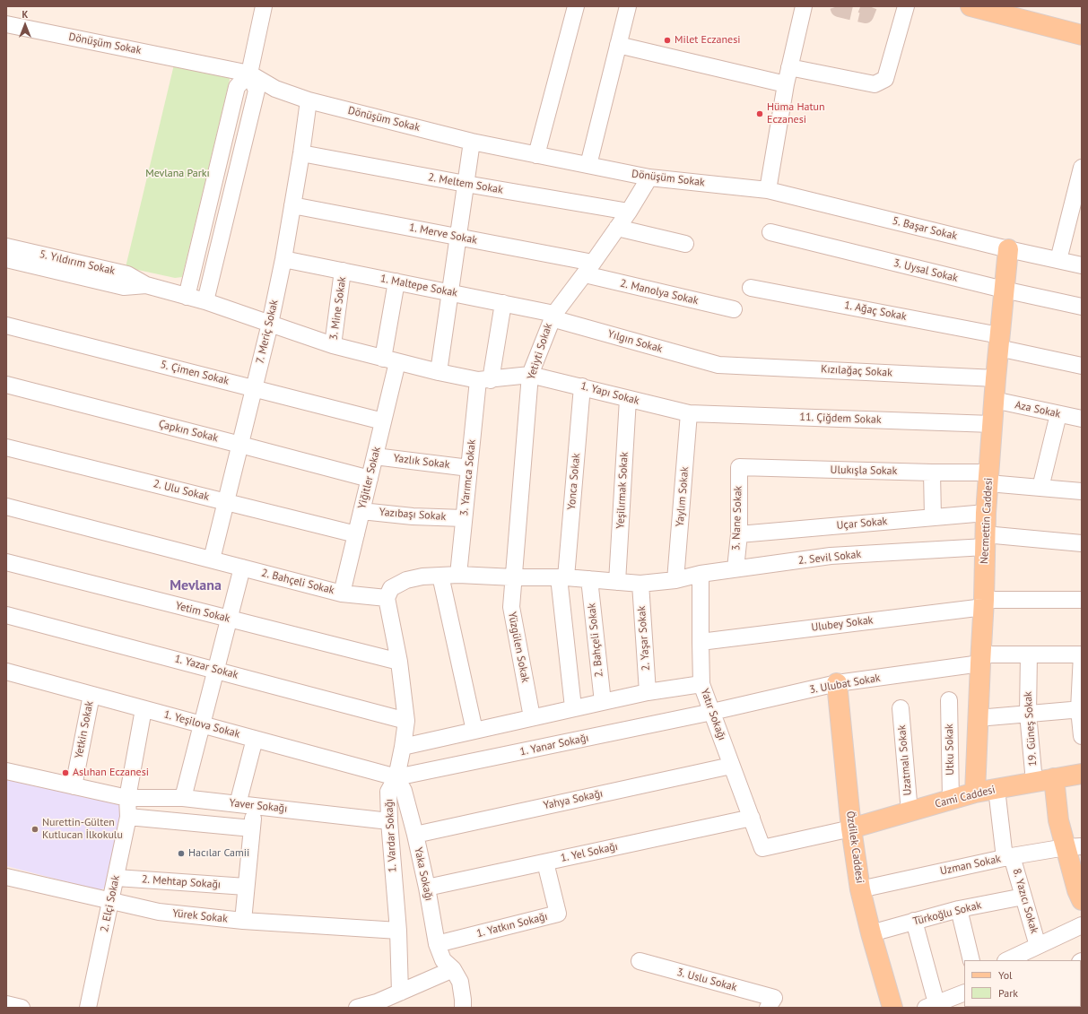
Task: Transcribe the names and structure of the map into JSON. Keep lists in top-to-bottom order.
{
  "streets": {
    "main road": ["Necmettin Caddesi", "Cami Caddesi", "Özdilek Caddesi"],
    "street": [
      "Dönüşüm Sokak",
      "2. Meltem Sokak",
      "5. Başar Sokak",
      "1. Merve Sokak",
      "5. Yıldırım Sokak",
      "3. Uysal Sokak",
      "1. Maltepe Sokak",
      "2. Manolya Sokak",
      "3. Mine Sokak",
      "1. Ağaç Sokak",
      "7. Meriç Sokak",
      "Yılgın Sokak",
      "Yetiyti Sokak",
      "Kızılağaç Sokak",
      "5. Çimen Sokak",
      "1. Yapı Sokak",
      "Aza Sokak",
      "11. Çiğdem Sokak",
      "Çapkın Sokak",
      "Yazlık Sokak",
      "Ulukışla Sokak",
      "Yiğitler Sokak",
      "3. Yarımca Sokak",
      "Yonca Sokak",
      "2. Ulu Sokak",
      "Yeşilırmak Sokak",
      "Yaylım Sokak",
      "Yazıbaşı Sokak",
      "3. Nane Sokak",
      "Uçar Sokak",
      "2. Sevil Sokak",
      "2. Bahçeli Sokak",
      "Yetim Sokak",
      "Ulubey Sokak",
      "2. Yaşar Sokak",
      "Yüzgülen Sokak",
      "1. Yazar Sokak",
      "3. Ulubat Sokak",
      "Yatır Sokağı",
      "1. Yeşilova Sokak",
      "19. Güneş Sokak",
      "Yetkin Sokak",
      "1. Yanar Sokağı",
      "Utku Sokak",
      "Uzatmalı Sokak",
      "Yahya Sokağı",
      "Yaver Sokağı",
      "1. Vardar Sokağı",
      "1. Yel Sokağı",
      "Uzman Sokak",
      "Yaka Sokağı",
      "2. Mehtap Sokağı",
      "8. Yazıcı Sokak",
      "2. Elçi Sokak",
      "Türkoğlu Sokak",
      "Yürek Sokak",
      "1. Yatkın Sokağı",
      "3. Uslu Sokak"
    ]
  },
  "crossings": [
    ["Dönüşüm Sokak", "5. Başar Sokak"],
    ["Dönüşüm Sokak", "7. Meriç Sokak"],
    ["Dönüşüm Sokak", "Yetiyti Sokak"],
    ["2. Meltem Sokak", "7. Meriç Sokak"],
    ["2. Meltem Sokak", "Yetiyti Sokak"],
    ["5. Başar Sokak", "Necmettin Caddesi"],
    ["1. Merve Sokak", "2. Manolya Sokak"],
    ["1. Merve Sokak", "7. Meriç Sokak"],
    ["1. Merve Sokak", "Yetiyti Sokak"],
    ["5. Yıldırım Sokak", "3. Mine Sokak"],
    ["5. Yıldırım Sokak", "7. Meriç Sokak"],
    ["5. Yıldırım Sokak", "Yetiyti Sokak"],
    ["5. Yıldırım Sokak", "1. Yapı Sokak"],
    ["5. Yıldırım Sokak", "Yiğitler Sokak"],
    ["5. Yıldırım Sokak", "3. Yarımca Sokak"],
    ["3. Uysal Sokak", "Necmettin Caddesi"],
    ["1. Maltepe Sokak", "3. Mine Sokak"],
    ["1. Maltepe Sokak", "7. Meriç Sokak"],
    ["1. Maltepe Sokak", "Yılgın Sokak"],
    ["1. Maltepe Sokak", "Yetiyti Sokak"],
    ["1. Maltepe Sokak", "Yiğitler Sokak"],
    ["1. Maltepe Sokak", "3. Yarımca Sokak"],
    ["2. Manolya Sokak", "Yetiyti Sokak"],
    ["1. Ağaç Sokak", "Necmettin Caddesi"],
    ["7. Meriç Sokak", "5. Çimen Sokak"],
    ["7. Meriç Sokak", "Çapkın Sokak"],
    ["7. Meriç Sokak", "2. Ulu Sokak"],
    ["7. Meriç Sokak", "2. Bahçeli Sokak"],
    ["Yılgın Sokak", "Yetiyti Sokak"],
    ["Yılgın Sokak", "Kızılağaç Sokak"],
    ["Yetiyti Sokak", "1. Yapı Sokak"],
    ["Yetiyti Sokak", "Yüzgülen Sokak"],
    ["Kızılağaç Sokak", "Necmettin Caddesi"],
    ["5. Çimen Sokak", "Yiğitler Sokak"],
    ["1. Yapı Sokak", "11. Çiğdem Sokak"],
    ["1. Yapı Sokak", "Yonca Sokak"],
    ["1. Yapı Sokak", "Yeşilırmak Sokak"],
    ["1. Yapı Sokak", "Yaylım Sokak"],
    ["Aza Sokak", "Necmettin Caddesi"],
    ["11. Çiğdem Sokak", "Yaylım Sokak"],
    ["11. Çiğdem Sokak", "Necmettin Caddesi"],
    ["Çapkın Sokak", "Yiğitler Sokak"],
    ["Yazlık Sokak", "Yiğitler Sokak"],
    ["Yazlık Sokak", "3. Yarımca Sokak"],
    ["Ulukışla Sokak", "3. Nane Sokak"],
    ["Ulukışla Sokak", "Necmettin Caddesi"],
    ["Yiğitler Sokak", "2. Ulu Sokak"],
    ["Yiğitler Sokak", "Yazıbaşı Sokak"],
    ["Yiğitler Sokak", "2. Bahçeli Sokak"],
    ["3. Yarımca Sokak", "Yazıbaşı Sokak"],
    ["Yaylım Sokak", "2. Sevil Sokak"],
    ["3. Nane Sokak", "Uçar Sokak"],
    ["3. Nane Sokak", "2. Sevil Sokak"],
    ["Necmettin Caddesi", "Uçar Sokak"],
    ["Necmettin Caddesi", "2. Sevil Sokak"],
    ["Necmettin Caddesi", "Ulubey Sokak"],
    ["Necmettin Caddesi", "3. Ulubat Sokak"],
    ["Necmettin Caddesi", "Cami Caddesi"],
    ["2. Sevil Sokak", "Yatır Sokağı"],
    ["2. Bahçeli Sokak", "1. Vardar Sokağı"],
    ["Yetim Sokak", "1. Vardar Sokağı"],
    ["Ulubey Sokak", "Yatır Sokağı"],
    ["1. Yazar Sokak", "1. Vardar Sokağı"],
    ["3. Ulubat Sokak", "Yatır Sokağı"],
    ["3. Ulubat Sokak", "19. Güneş Sokak"],
    ["3. Ulubat Sokak", "1. Yanar Sokağı"],
    ["3. Ulubat Sokak", "Özdilek Caddesi"],
    ["Yatır Sokağı", "1. Yanar Sokağı"],
    ["Yatır Sokağı", "Cami Caddesi"],
    ["Yatır Sokağı", "Yahya Sokağı"],
    ["Yatır Sokağı", "Özdilek Caddesi"],
    ["Yatır Sokağı", "1. Yel Sokağı"],
    ["1. Yeşilova Sokak", "Yetkin Sokak"],
    ["1. Yeşilova Sokak", "1. Yanar Sokağı"],
    ["1. Yeşilova Sokak", "1. Vardar Sokağı"],
    ["1. Yeşilova Sokak", "Yaka Sokağı"],
    ["1. Yeşilova Sokak", "2. Elçi Sokak"],
    ["19. Güneş Sokak", "Cami Caddesi"],
    ["Yetkin Sokak", "Yaver Sokağı"],
    ["1. Yanar Sokağı", "1. Vardar Sokağı"],
    ["1. Yanar Sokağı", "Yaka Sokağı"],
    ["Utku Sokak", "Cami Caddesi"],
    ["Uzatmalı Sokak", "Cami Caddesi"],
    ["Cami Caddesi", "Özdilek Caddesi"],
    ["Cami Caddesi", "8. Yazıcı Sokak"],
    ["Yahya Sokağı", "Yaka Sokağı"],
    ["Yaver Sokağı", "1. Vardar Sokağı"],
    ["Yaver Sokağı", "2. Elçi Sokak"],
    ["1. Vardar Sokağı", "Yaka Sokağı"],
    ["1. Vardar Sokağı", "Yürek Sokak"],
    ["Özdilek Caddesi", "Uzman Sokak"],
    ["Özdilek Caddesi", "Türkoğlu Sokak"],
    ["1. Yel Sokağı", "Yaka Sokağı"],
    ["1. Yel Sokağı", "1. Yatkın Sokağı"],
    ["Uzman Sokak", "8. Yazıcı Sokak"],
    ["Yaka Sokağı", "1. Yatkın Sokağı"],
    ["2. Mehtap Sokağı", "2. Elçi Sokak"],
    ["8. Yazıcı Sokak", "Türkoğlu Sokak"],
    ["2. Elçi Sokak", "Yürek Sokak"]
  ],
  "districts": ["Mevlana"],
  "parks": ["Mevlana Parkı"],
  "places": [
    "Milet Eczanesi",
    "Hüma Hatun Eczanesi",
    "Aslıhan Eczanesi",
    "Nurettin-Gülten Kutlucan İlkokulu",
    "Hacılar Camii"
  ],
  "legend": ["Yol", "Park"],
  "north": "top"
}
